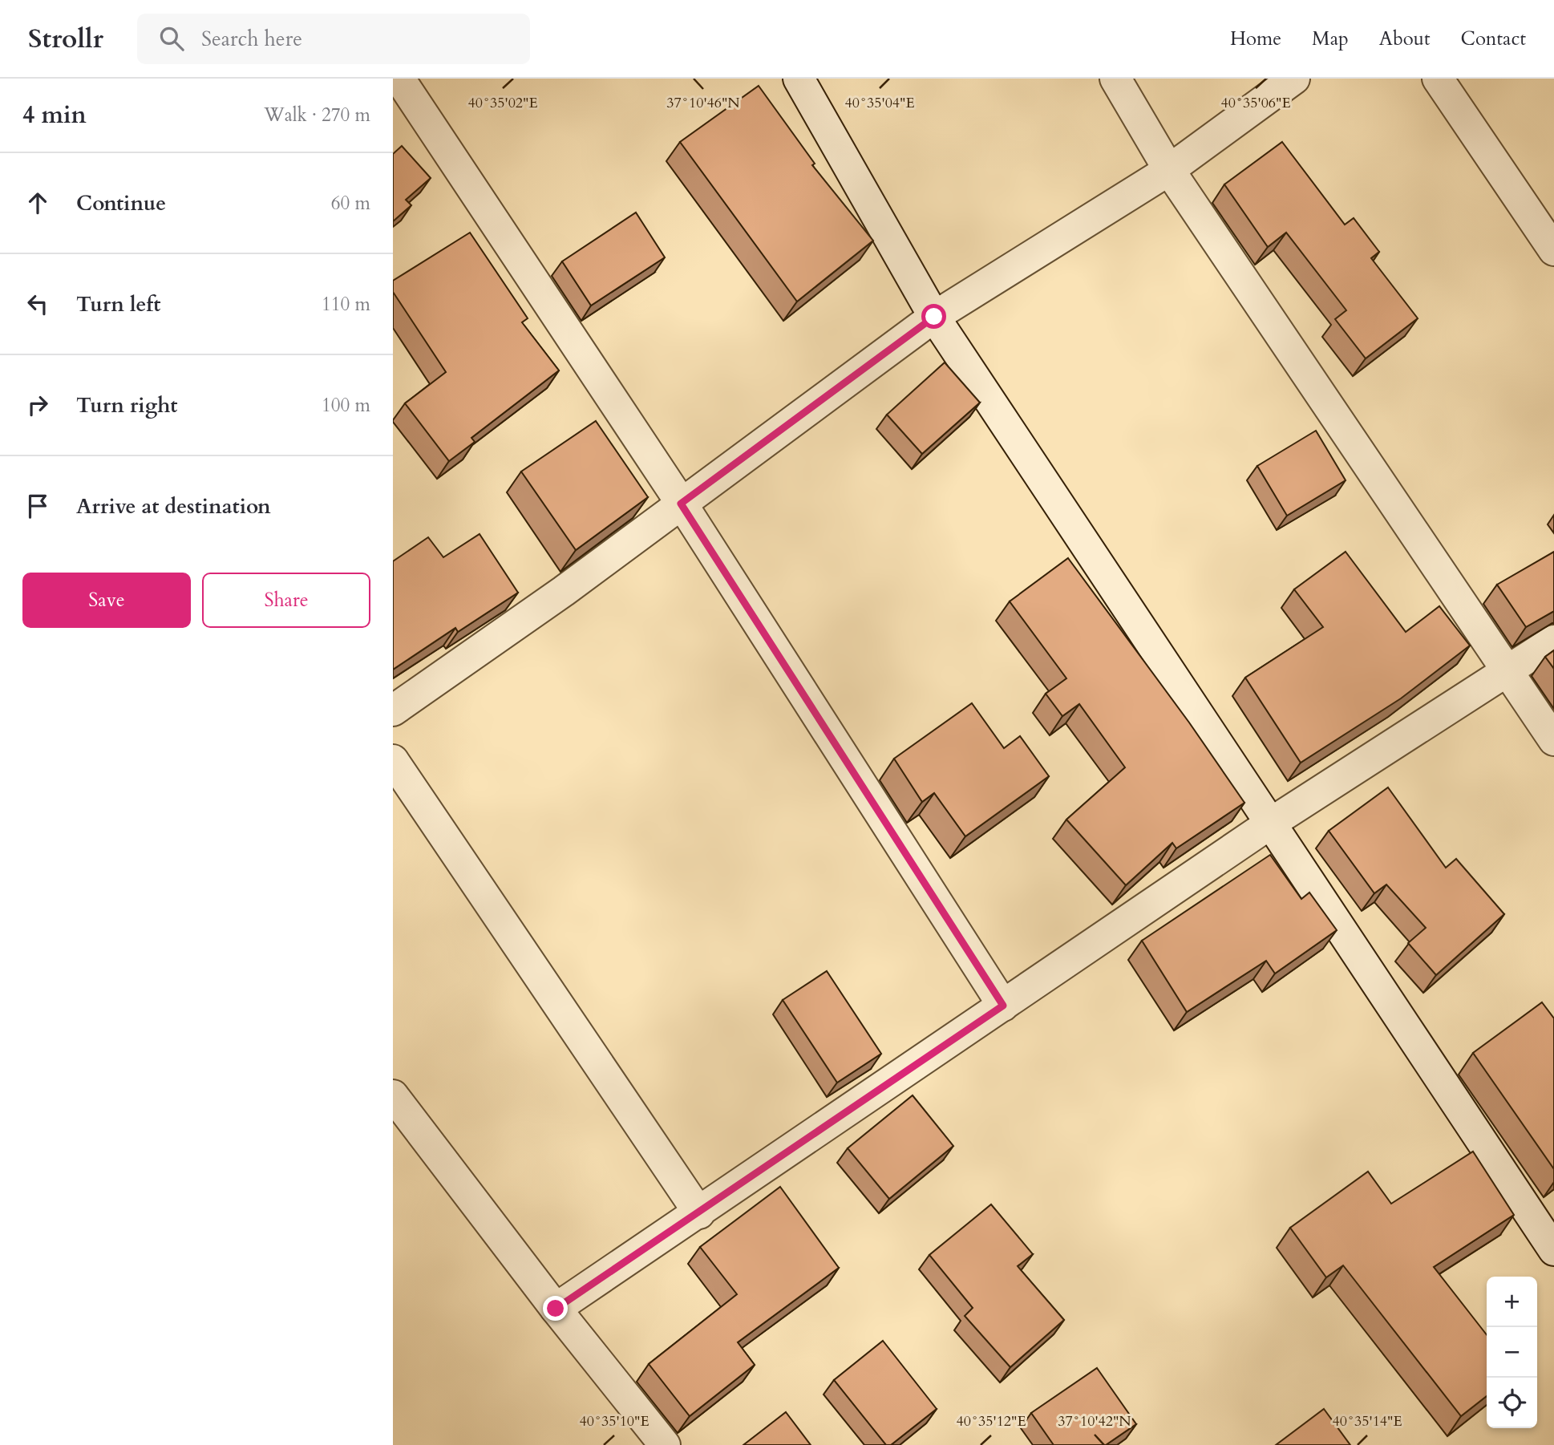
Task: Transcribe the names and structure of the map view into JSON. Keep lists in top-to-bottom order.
{
  "page": {
    "header": "Strollr",
    "search": "Search here",
    "nav": [
      "Home",
      "Map",
      "About",
      "Contact"
    ],
    "heading": ["4 min", "Walk · 270 m"],
    "list": [
      ["Continue", "60 m"],
      ["Turn left", "110 m"],
      ["Turn right", "100 m"],
      "Arrive at destination"
    ],
    "buttons": ["Save", "Share"],
    "map_buttons": ["+", "−"]
  },
  "coordinates": [
    "40°35'02\"E",
    "40°35'04\"E",
    "40°35'06\"E",
    "37°10'46\"N",
    "37°10'42\"N",
    "40°35'10\"E",
    "40°35'12\"E",
    "40°35'14\"E"
  ]
}
